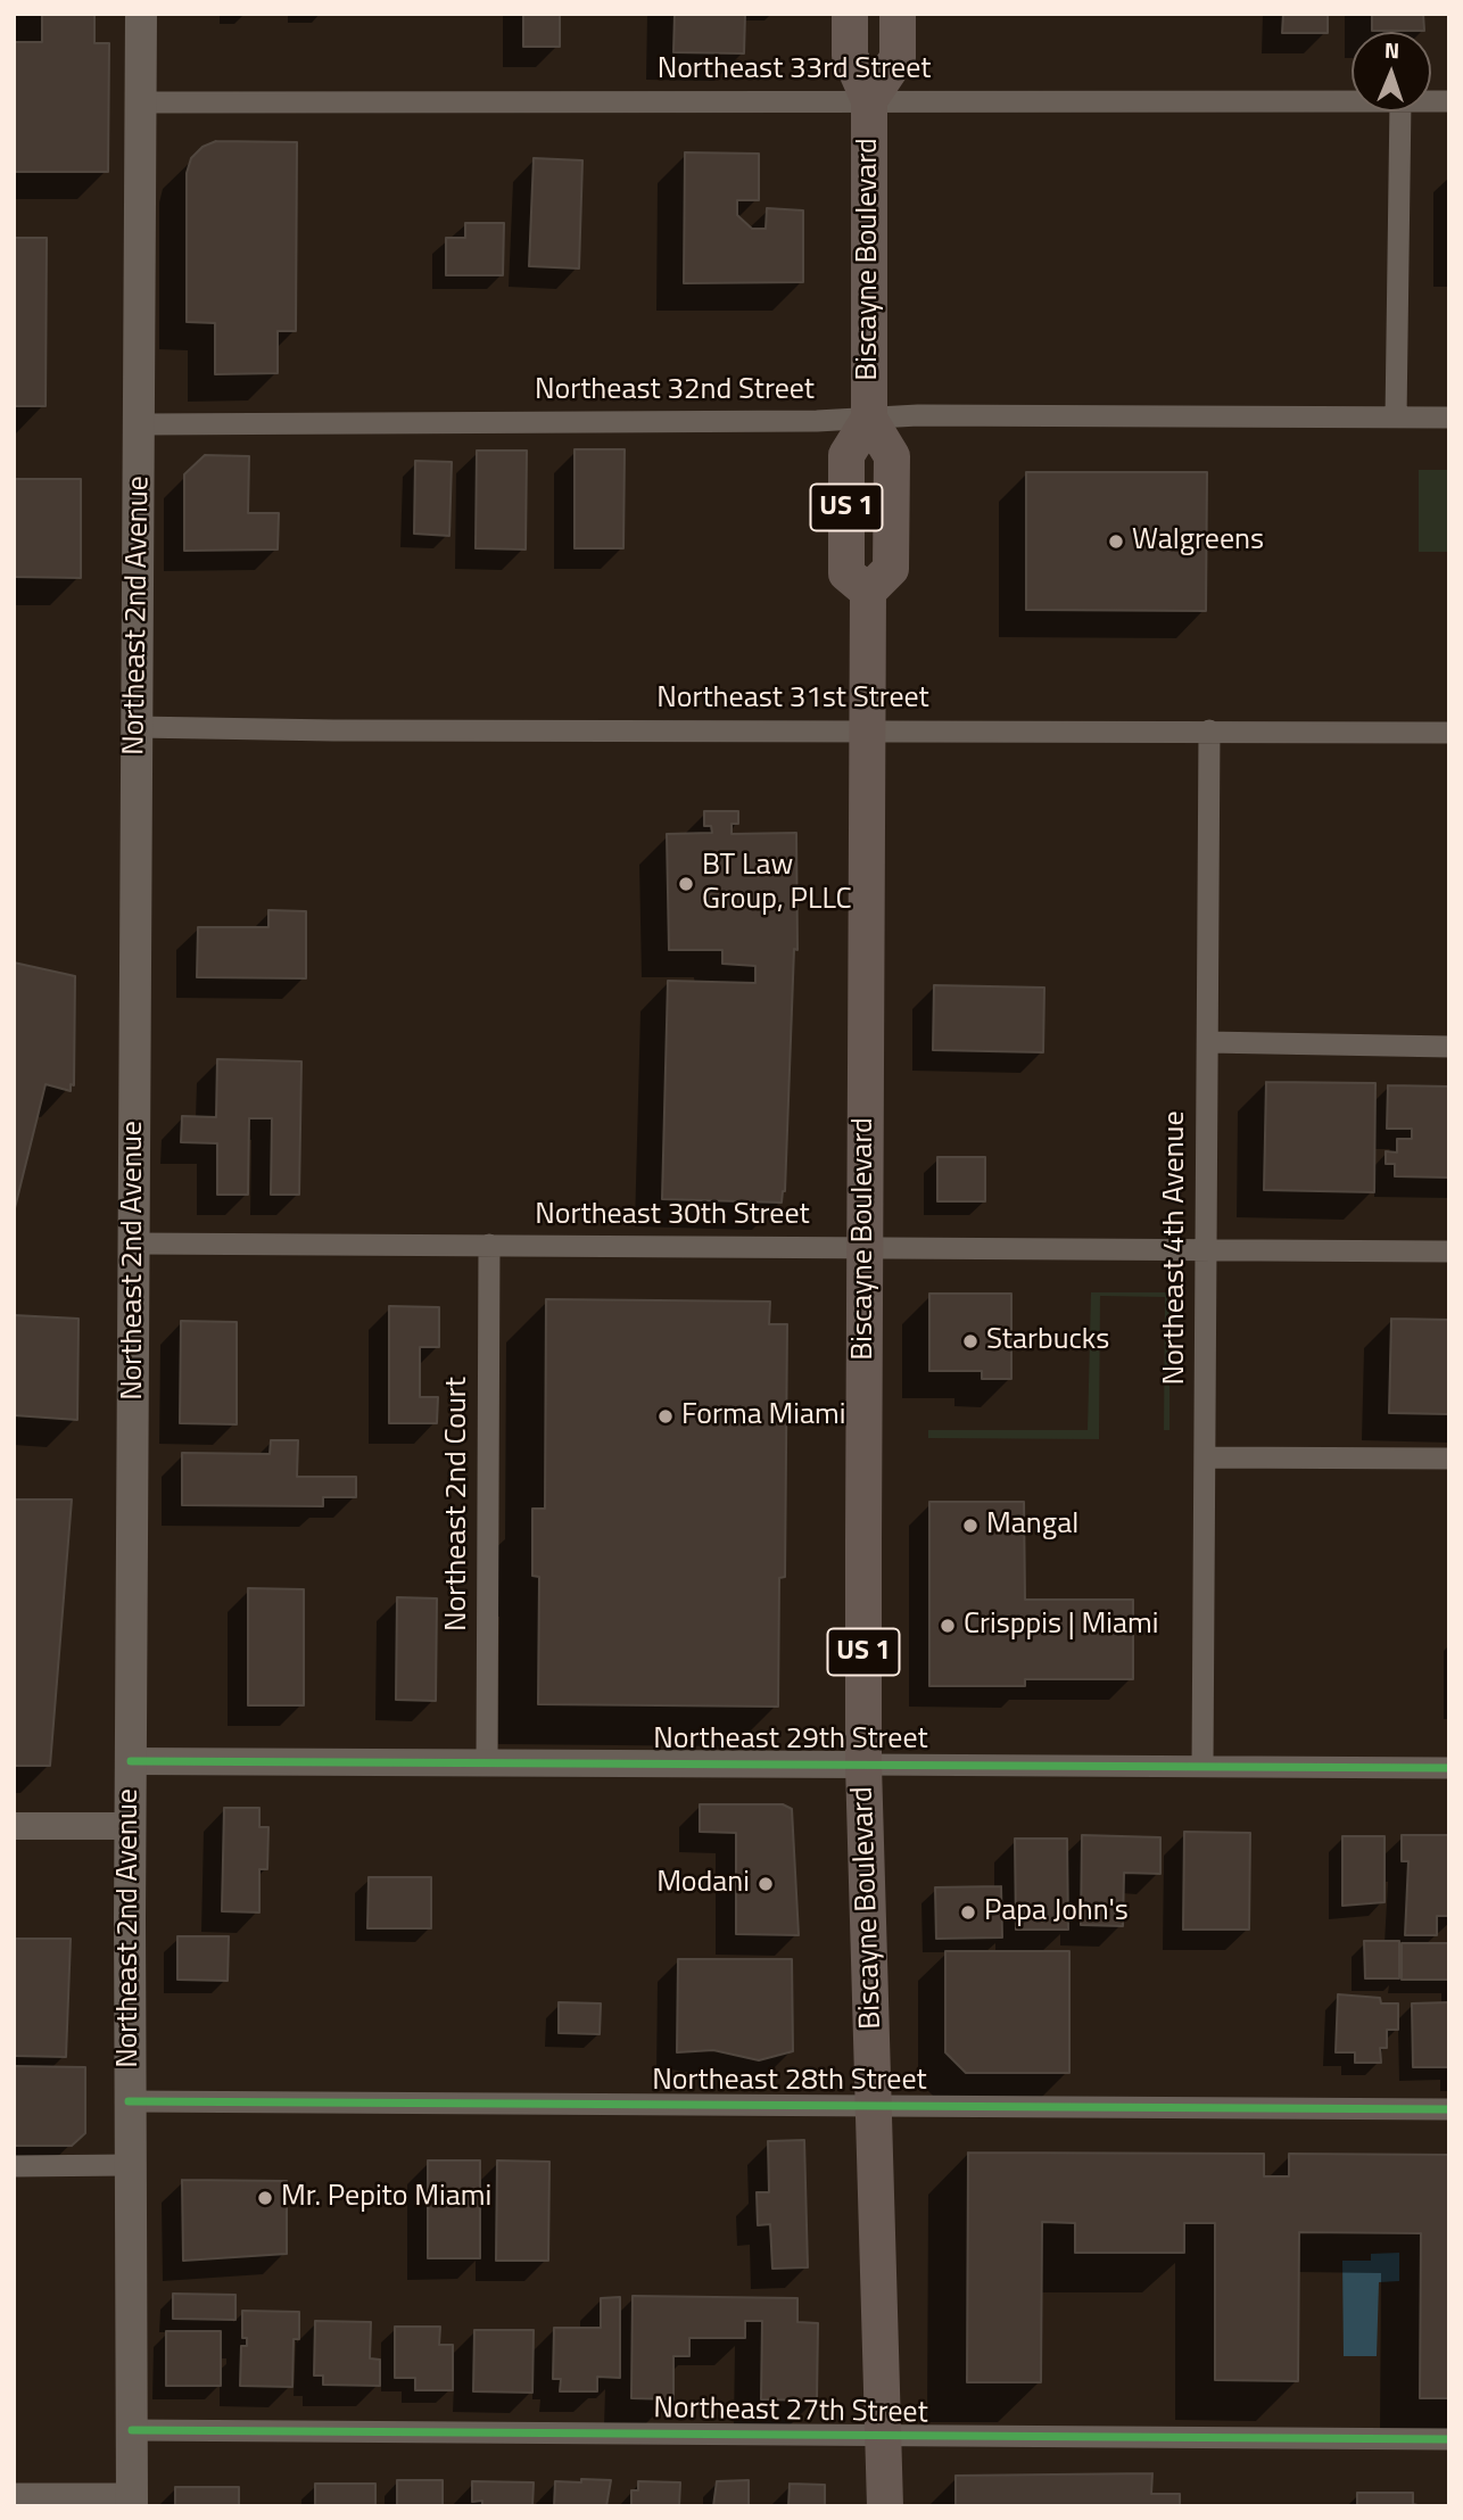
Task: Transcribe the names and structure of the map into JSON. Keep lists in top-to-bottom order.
{
  "streets": {
    "main road": ["Biscayne Boulevard", "US 1", "Northeast 2nd Avenue"],
    "street": [
      "Northeast 33rd Street",
      "Northeast 32nd Street",
      "Northeast 31st Street",
      "Northeast 30th Street",
      "Northeast 4th Avenue",
      "Northeast 2nd Court",
      "Northeast 29th Street",
      "Northeast 28th Street",
      "Northeast 27th Street"
    ]
  },
  "crossings": [
    ["Northeast 33rd Street", "Biscayne Boulevard"],
    ["Northeast 33rd Street", "Northeast 2nd Avenue"],
    ["Biscayne Boulevard", "Northeast 32nd Street"],
    ["Biscayne Boulevard", "Northeast 31st Street"],
    ["Biscayne Boulevard", "Northeast 30th Street"],
    ["Biscayne Boulevard", "Northeast 29th Street"],
    ["Biscayne Boulevard", "Northeast 28th Street"],
    ["Biscayne Boulevard", "Northeast 27th Street"],
    ["Northeast 32nd Street", "Northeast 2nd Avenue"],
    ["Northeast 2nd Avenue", "Northeast 31st Street"],
    ["Northeast 2nd Avenue", "Northeast 30th Street"],
    ["Northeast 2nd Avenue", "Northeast 29th Street"],
    ["Northeast 2nd Avenue", "Northeast 28th Street"],
    ["Northeast 2nd Avenue", "Northeast 27th Street"],
    ["Northeast 31st Street", "Northeast 4th Avenue"],
    ["Northeast 30th Street", "Northeast 4th Avenue"],
    ["Northeast 30th Street", "Northeast 2nd Court"],
    ["Northeast 4th Avenue", "Northeast 29th Street"],
    ["Northeast 2nd Court", "Northeast 29th Street"]
  ],
  "places": [
    "Walgreens",
    "BT Law Group, PLLC",
    "Starbucks",
    "Forma Miami",
    "Mangal",
    "Crisppis | Miami",
    "Modani",
    "Papa John's",
    "Mr. Pepito Miami"
  ],
  "north": "top"
}
